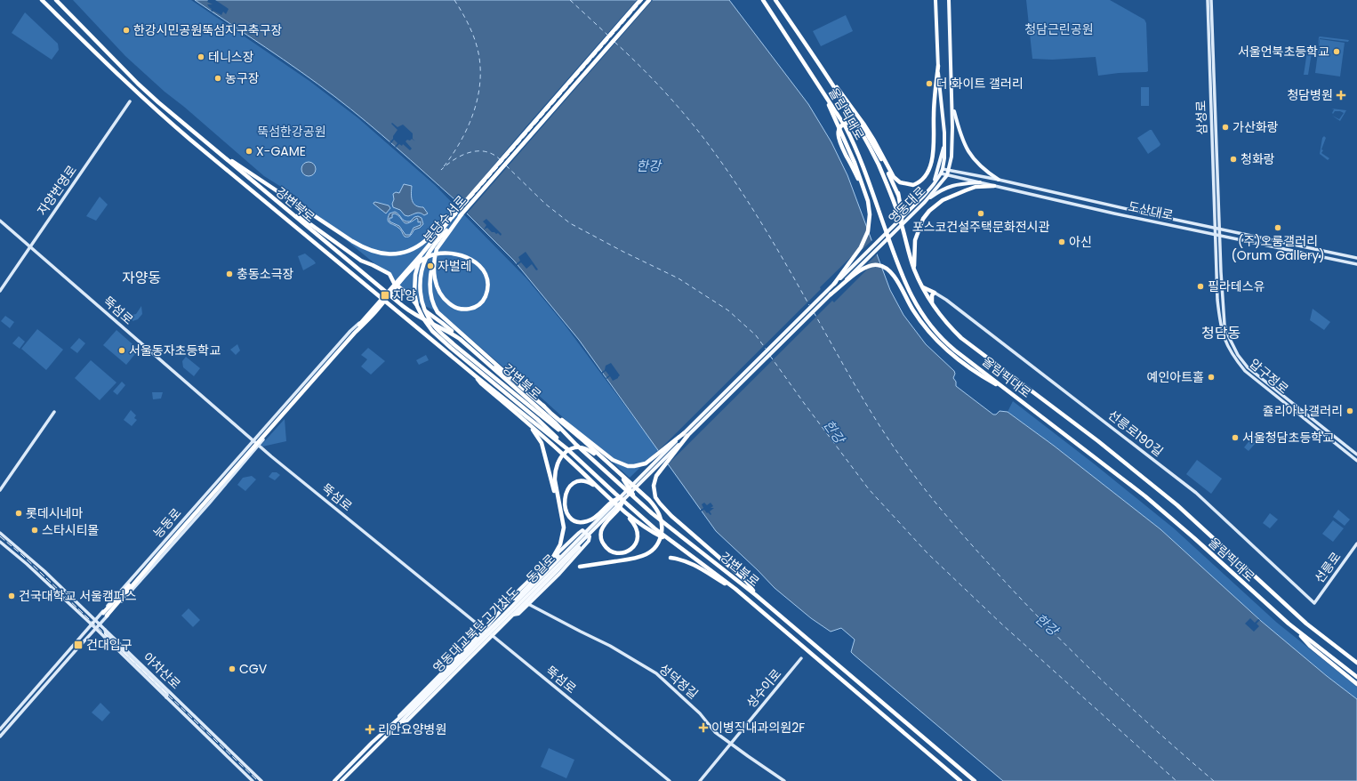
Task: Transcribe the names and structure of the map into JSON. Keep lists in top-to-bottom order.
{
  "streets": {
    "highway": ["올림픽대로", "강변북로", "분당수서로"],
    "main road": [
      "삼성로",
      "자양번영로",
      "영동대로",
      "도산대로",
      "뚝섬로",
      "압구정로",
      "선릉로190길",
      "능동로",
      "선릉로",
      "동일로",
      "아차산로",
      "성덕정길",
      "성수이로"
    ]
  },
  "crossings": [
    ["삼성로", "도산대로"],
    ["삼성로", "압구정로"],
    ["자양번영로", "뚝섬로"],
    ["강변북로", "분당수서로"],
    ["영동대로", "도산대로"],
    ["영동대로", "동일로"],
    ["도산대로", "압구정로"],
    ["뚝섬로", "능동로"],
    ["뚝섬로", "동일로"],
    ["선릉로190길", "선릉로"],
    ["능동로", "아차산로"],
    ["동일로", "성덕정길"],
    ["성덕정길", "성수이로"]
  ],
  "districts": ["자양동", "청담동"],
  "water": ["한강"],
  "parks": ["청담근린공원", "뚝섬한강공원"],
  "places": {
    "other": [
      "한강시민공원뚝섬지구축구장",
      "서울언북초등학교",
      "테니스장",
      "농구장",
      "더 화이트 갤러리",
      "가산화랑",
      "X-GAME",
      "청화랑",
      "포스코건설주택문화전시관",
      "(주)오룸갤러리 (Orum Gallery)",
      "아신",
      "자벌레",
      "충동소극장",
      "필라테스유",
      "서울동자초등학교",
      "예인아트홀",
      "쥴리아나갤러리",
      "서울청담초등학교",
      "롯데시네마",
      "스타시티몰",
      "건국대학교 서울캠퍼스",
      "CGV"
    ],
    "health": ["청담병원", "이병직내과의원2F", "리안요양병원"],
    "transit": ["자양", "건대입구"]
  }
}
